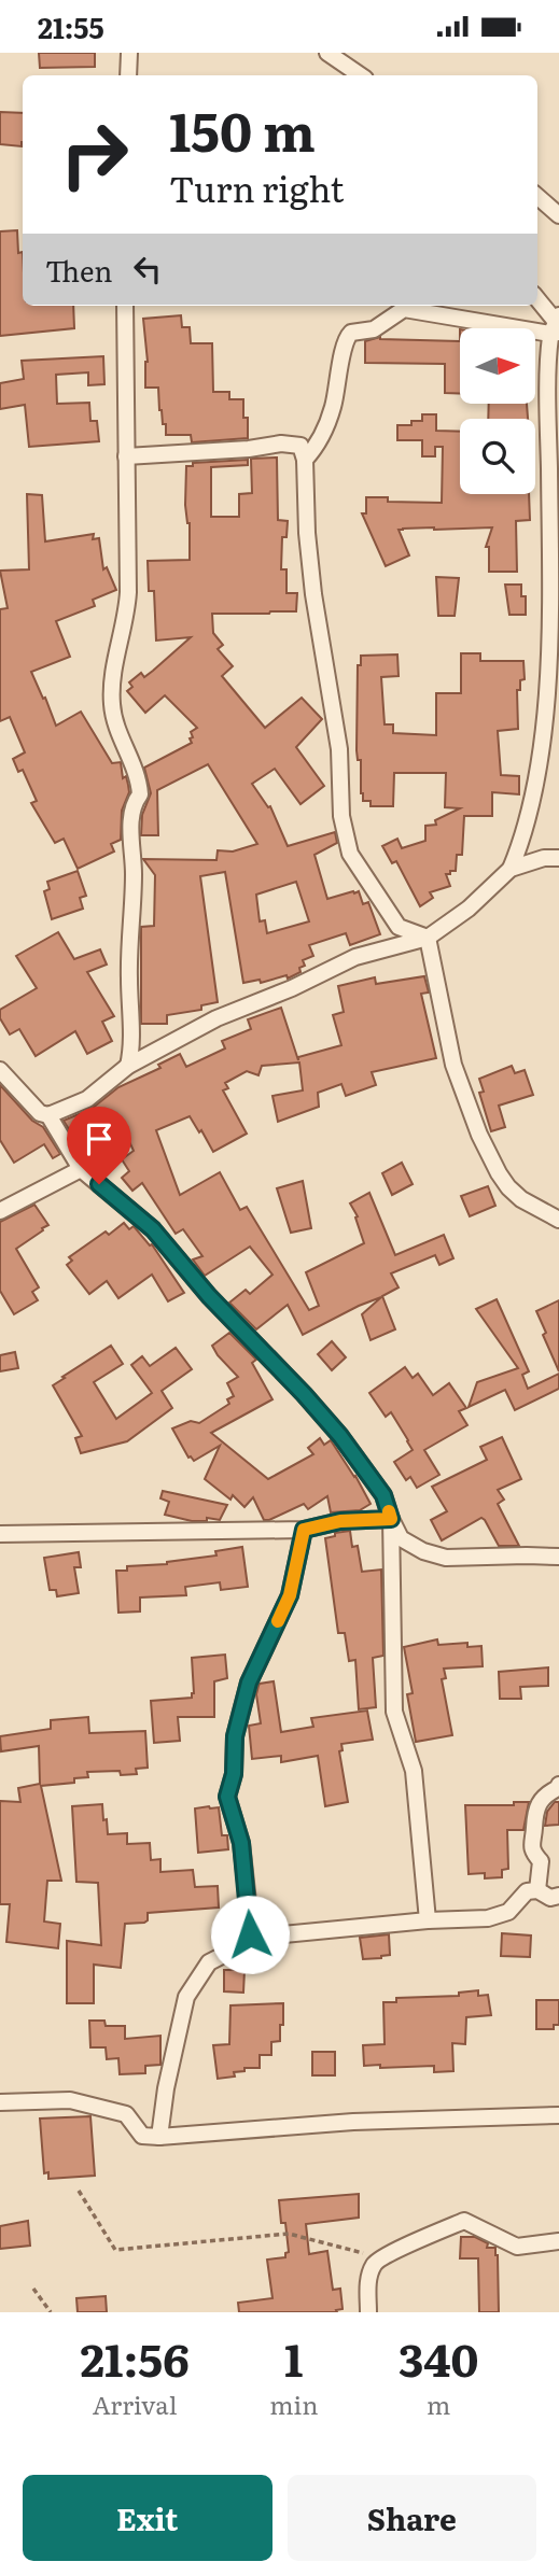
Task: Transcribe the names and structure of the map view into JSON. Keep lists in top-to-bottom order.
{
  "north": "right",
  "page": {
    "status": "21:55",
    "turn": ["150 m", "Turn right"],
    "then": "Then",
    "eta": [
      "21:56",
      "Arrival",
      "1",
      "min",
      "340",
      "m"
    ],
    "buttons": ["Exit", "Share"]
  }
}
